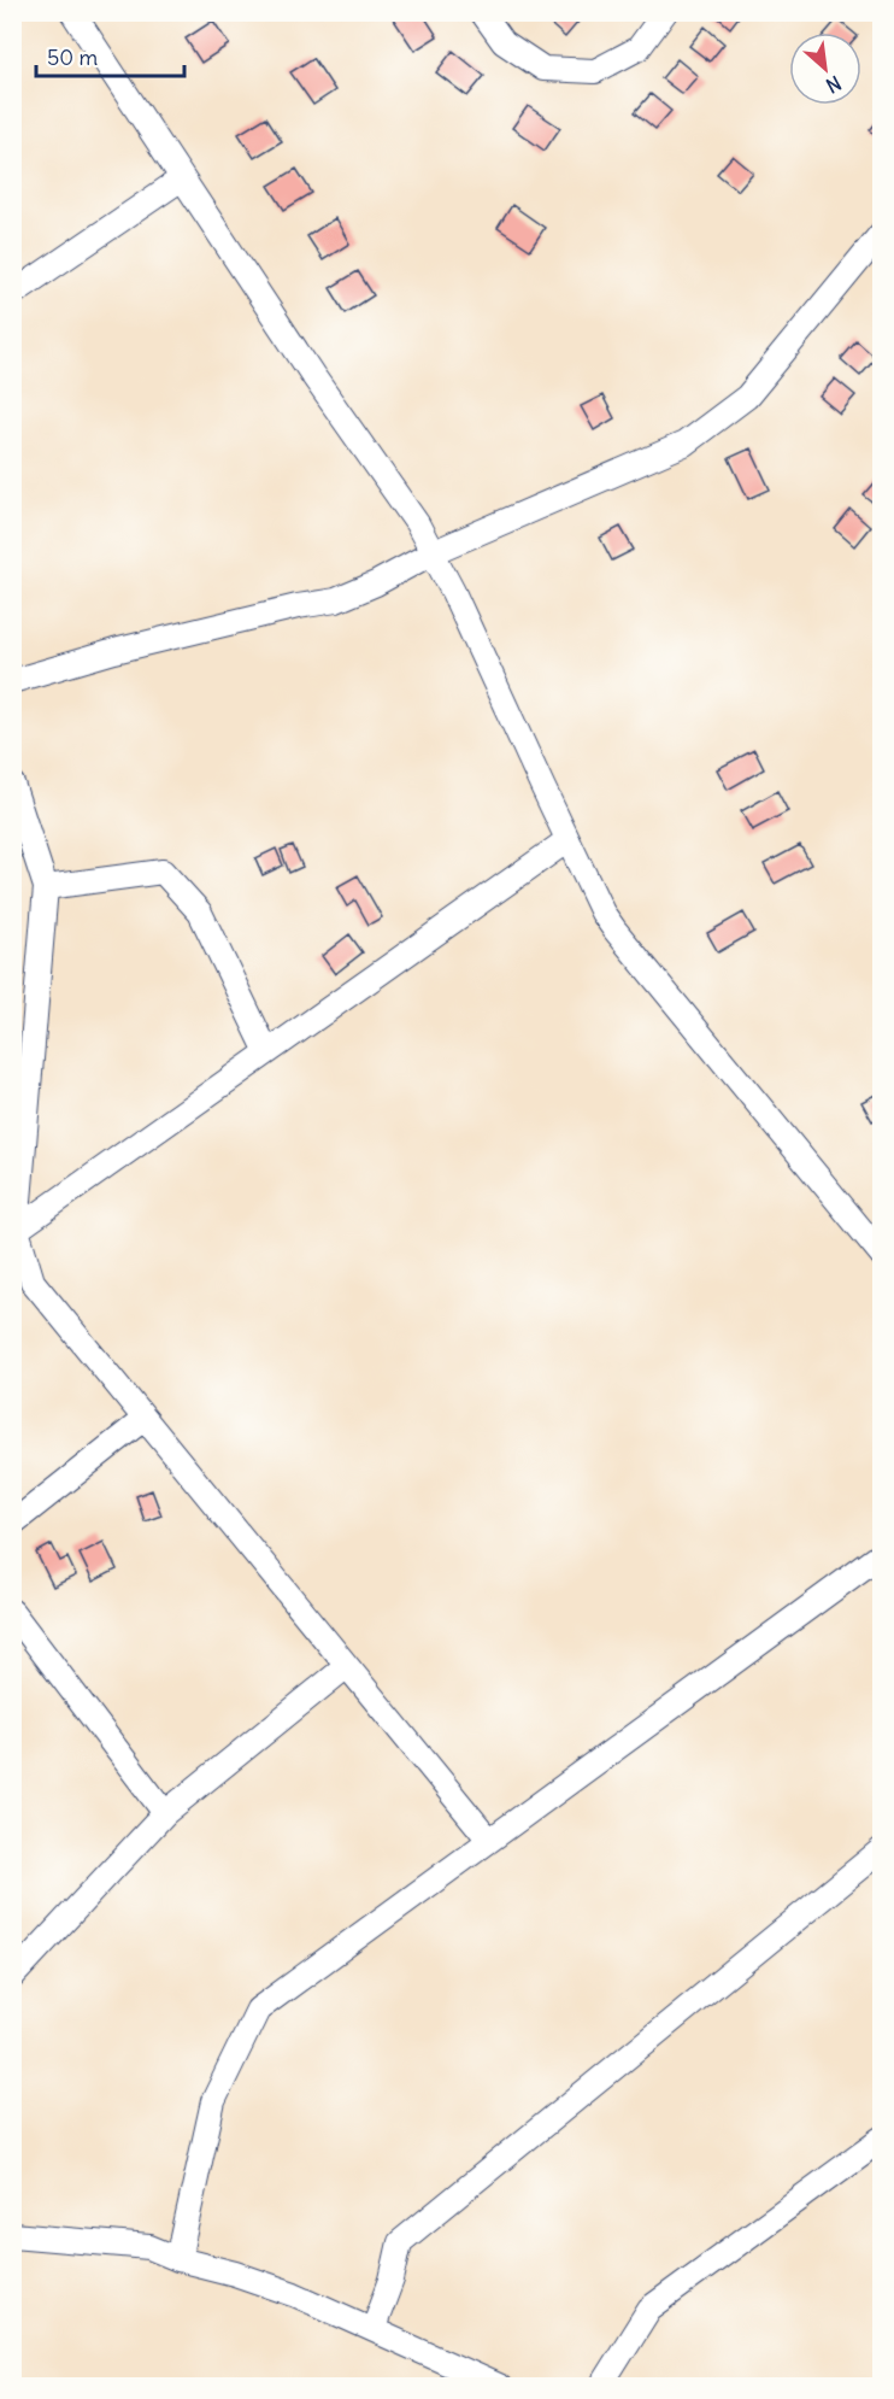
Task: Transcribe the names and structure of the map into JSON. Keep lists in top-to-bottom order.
{
  "scale_bar": "50 m",
  "north": "bottom right"
}
